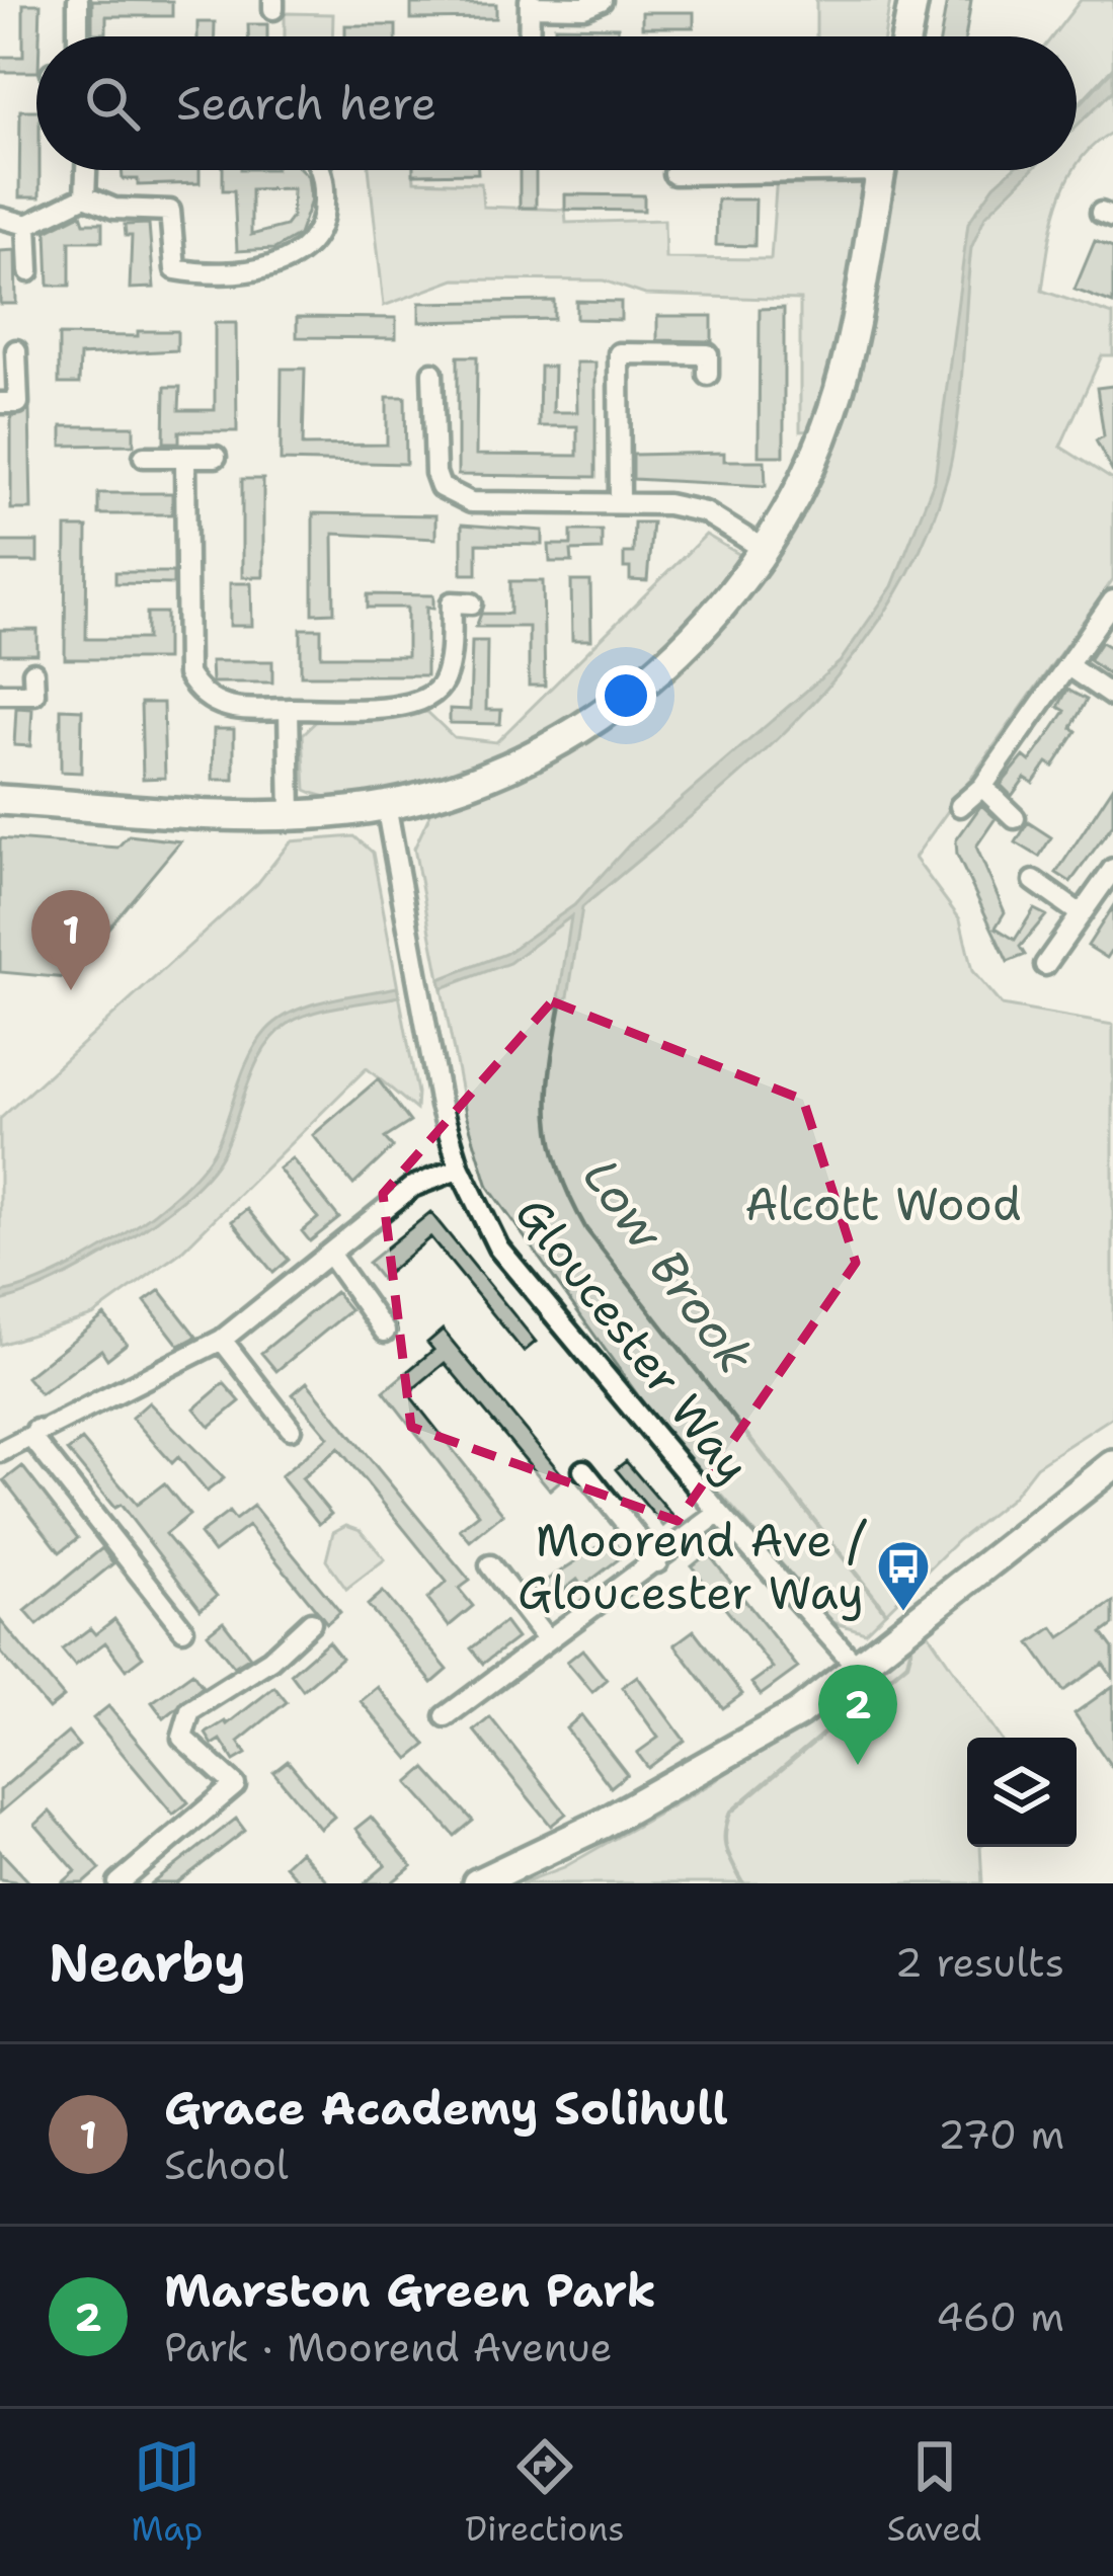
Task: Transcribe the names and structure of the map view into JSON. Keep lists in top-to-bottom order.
{
  "streets": {
    "street": ["Gloucester Way"]
  },
  "water": ["Low Brook"],
  "parks": ["Alcott Wood"],
  "places": {
    "bus stop": ["Moorend Ave / Gloucester Way"]
  },
  "page": {
    "search": "Search here",
    "pins": ["1", "2"],
    "heading": ["Nearby", "2 results"],
    "list": [
      {
        "mark": "1",
        "name": "Grace Academy Solihull",
        "note": "School",
        "value": "270 m"
      },
      {
        "mark": "2",
        "name": "Marston Green Park",
        "note": "Park · Moorend Avenue",
        "value": "460 m"
      }
    ],
    "nav": ["Map", "Directions", "Saved"]
  }
}
